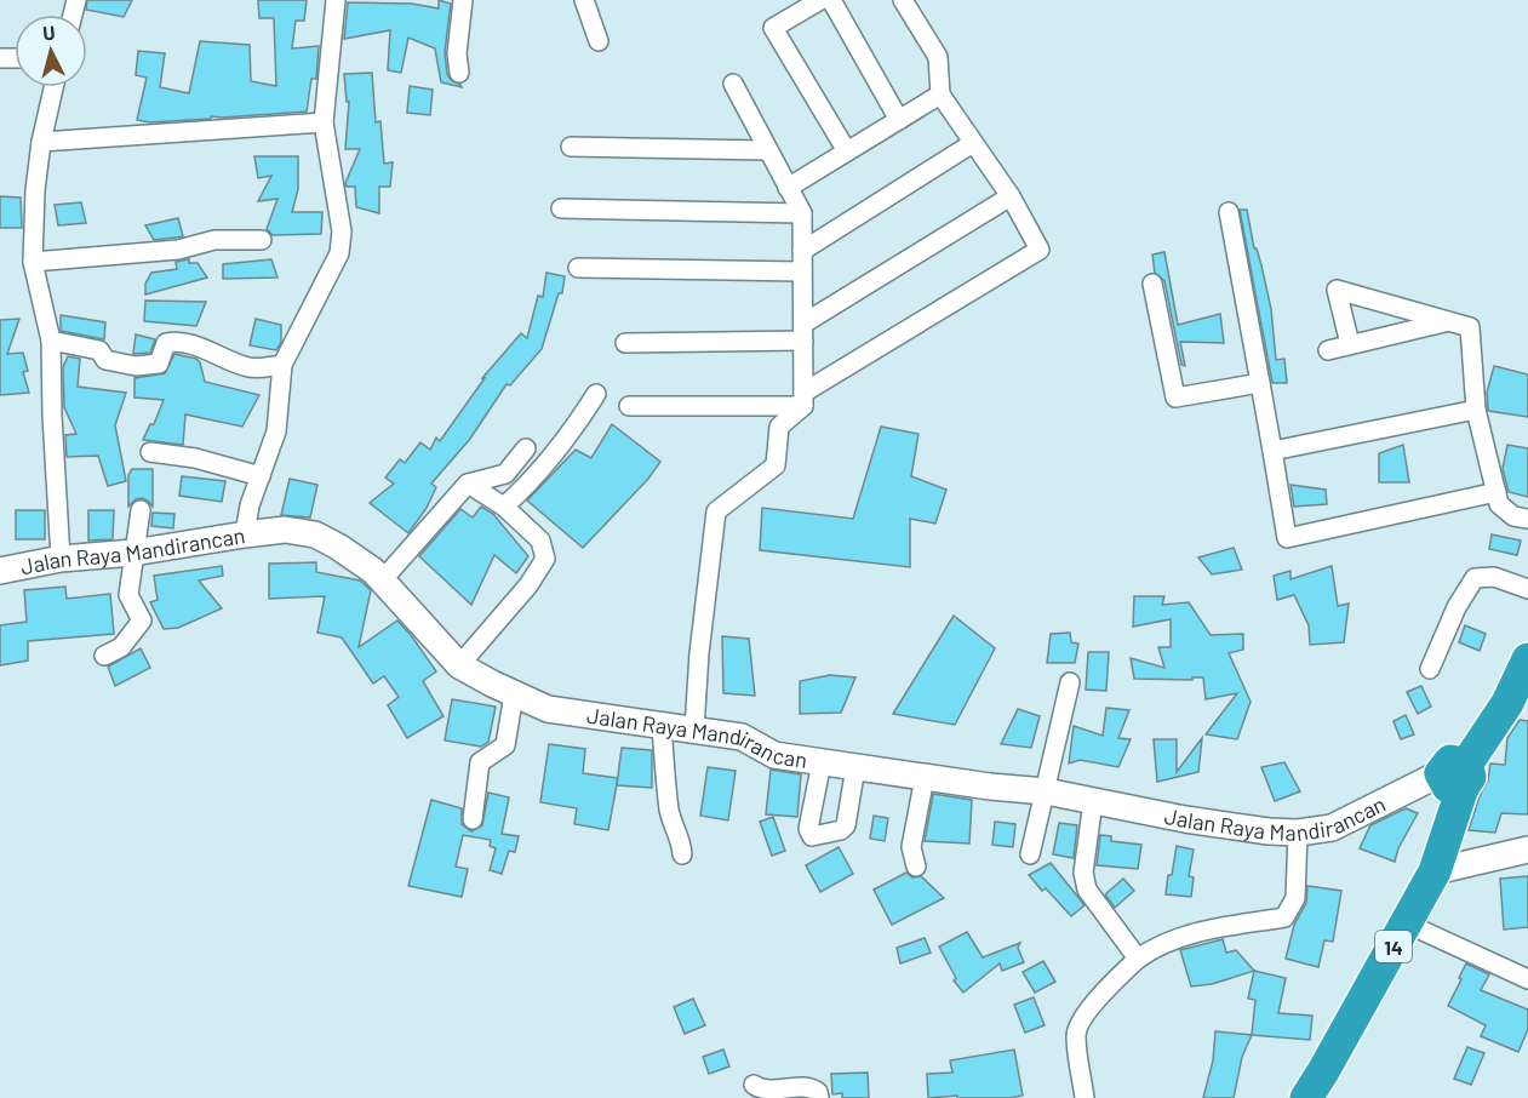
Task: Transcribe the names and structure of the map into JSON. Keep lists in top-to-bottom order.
{
  "streets": {
    "highway": ["14"],
    "street": ["Jalan Raya Mandirancan"]
  },
  "crossings": [
    ["Jalan Raya Mandirancan", "14"]
  ],
  "north": "top"
}
